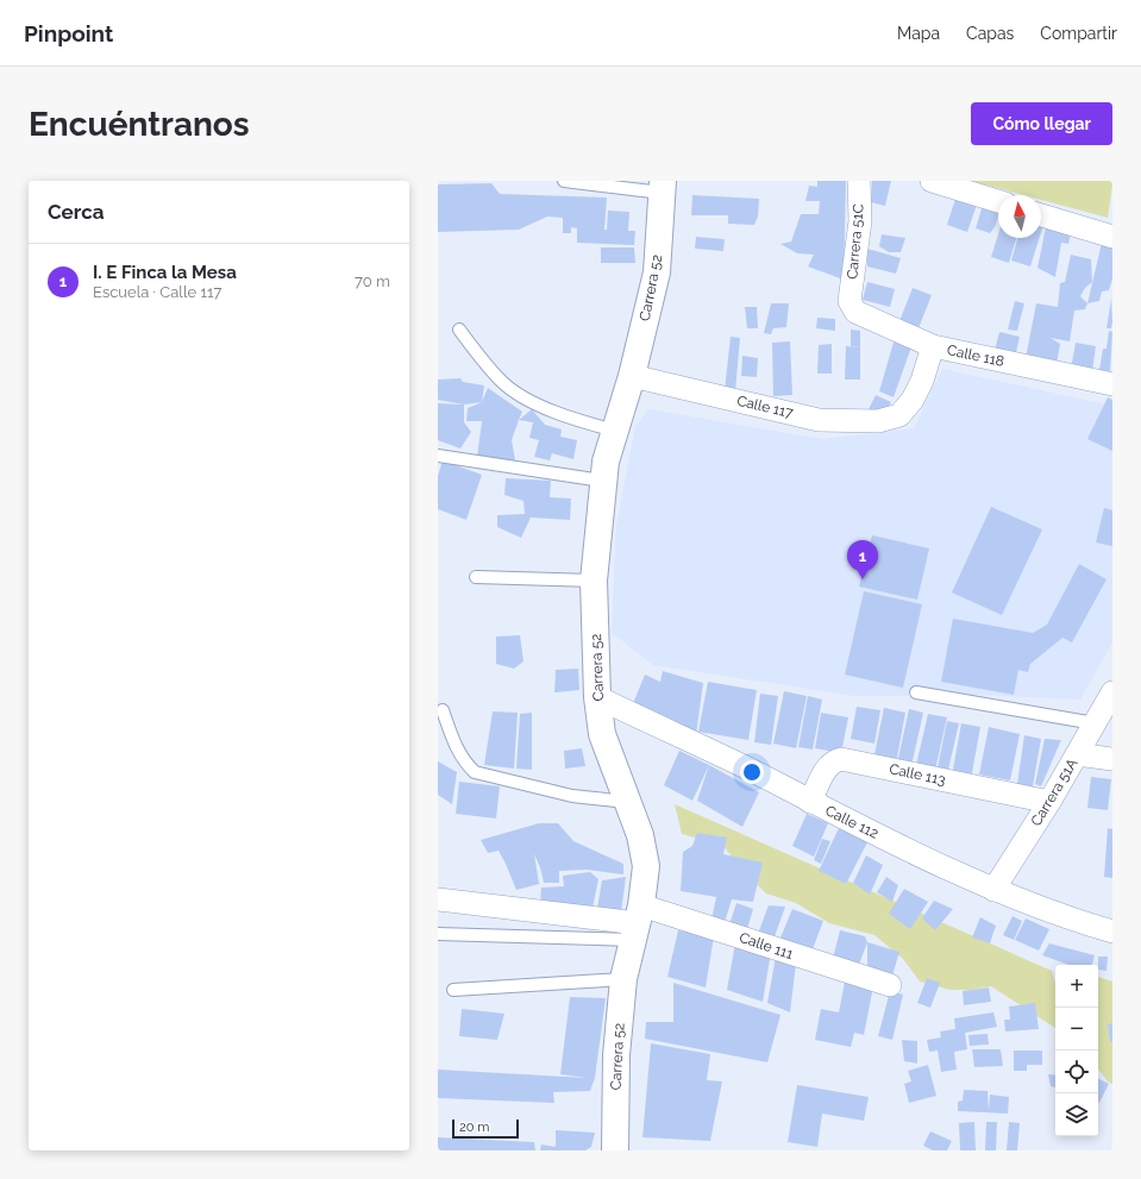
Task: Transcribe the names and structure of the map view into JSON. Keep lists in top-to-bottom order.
{
  "streets": {
    "main road": ["Carrera 52"],
    "street": [
      "Carrera 51C",
      "Calle 118",
      "Calle 117",
      "Calle 113",
      "Carrera 51A",
      "Calle 112",
      "Calle 111"
    ]
  },
  "crossings": [
    ["Carrera 51C", "Calle 118"],
    ["Carrera 52", "Calle 117"],
    ["Carrera 52", "Calle 112"],
    ["Carrera 52", "Calle 111"],
    ["Calle 118", "Calle 117"],
    ["Calle 113", "Carrera 51A"],
    ["Calle 113", "Calle 112"],
    ["Carrera 51A", "Calle 112"]
  ],
  "scale_bar": "20 m",
  "north": "top",
  "page": {
    "header": "Pinpoint",
    "nav": ["Mapa", "Capas", "Compartir"],
    "buttons": "Cómo llegar",
    "title": "Encuéntranos",
    "heading": "Cerca",
    "list": [
      {
        "mark": "1",
        "name": "I. E Finca la Mesa",
        "note": "Escuela · Calle 117",
        "value": "70 m"
      }
    ],
    "pins": "1",
    "map_buttons": ["+", "−"],
    "scale": "20 m"
  }
}
